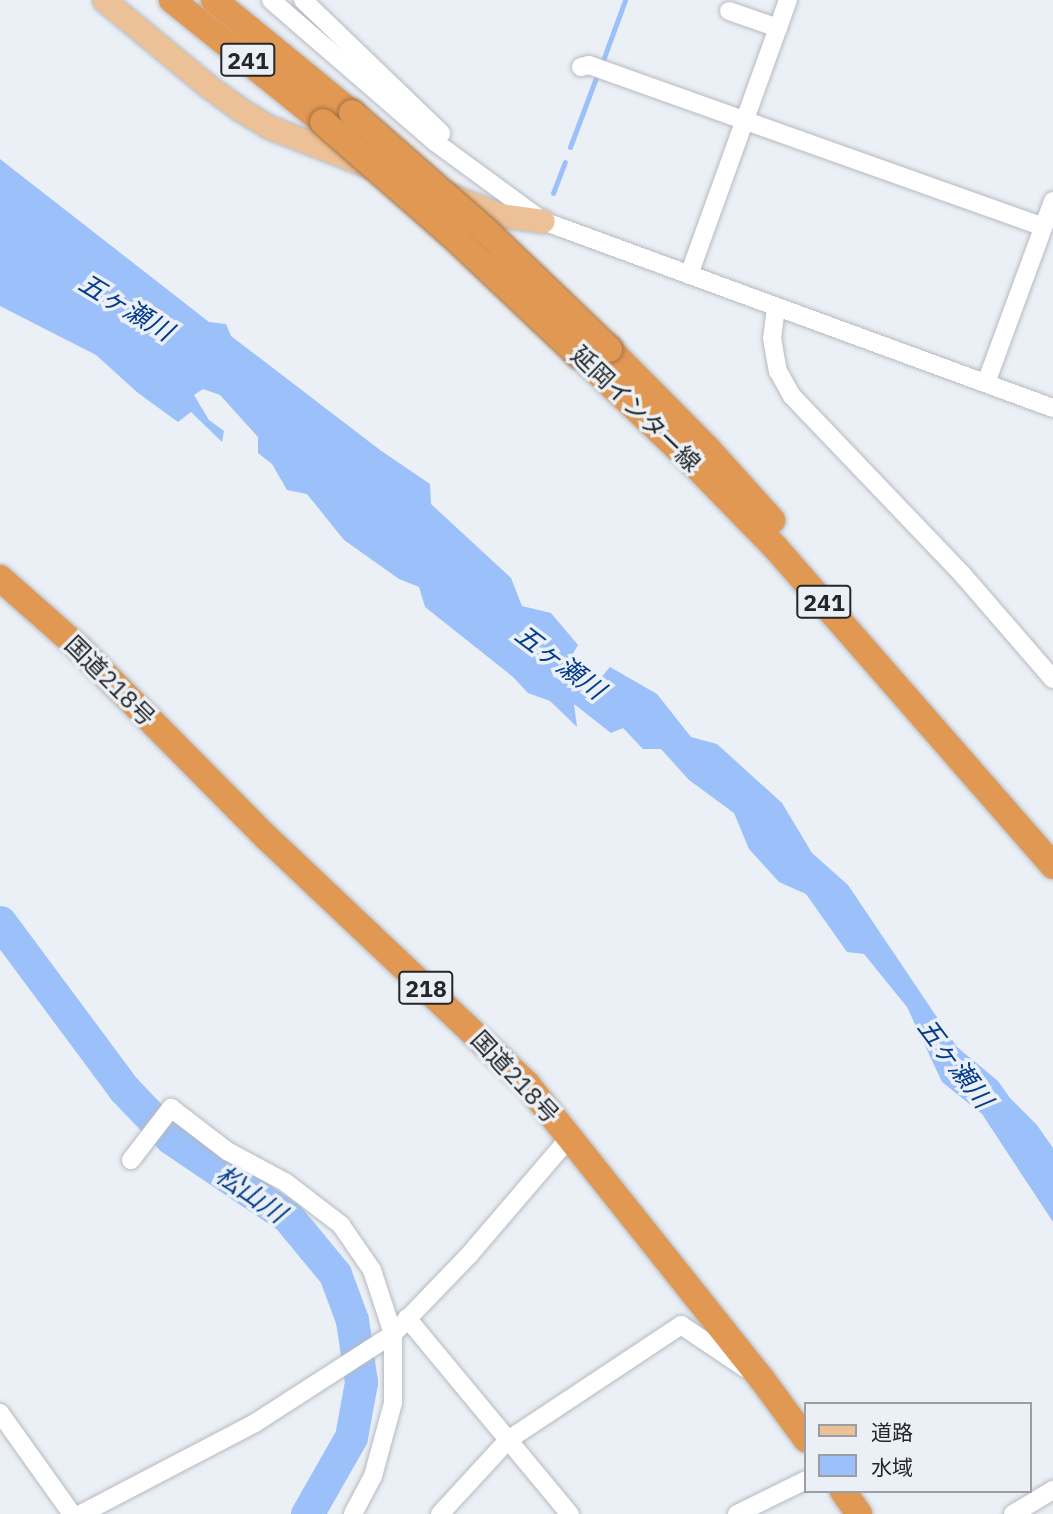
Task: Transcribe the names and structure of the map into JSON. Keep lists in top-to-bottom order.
{
  "streets": {
    "highway": [
      "241",
      "延岡インター線",
      "国道218号",
      "218"
    ]
  },
  "water": ["五ヶ瀬川", "松山川"],
  "legend": ["道路", "水域"]
}
